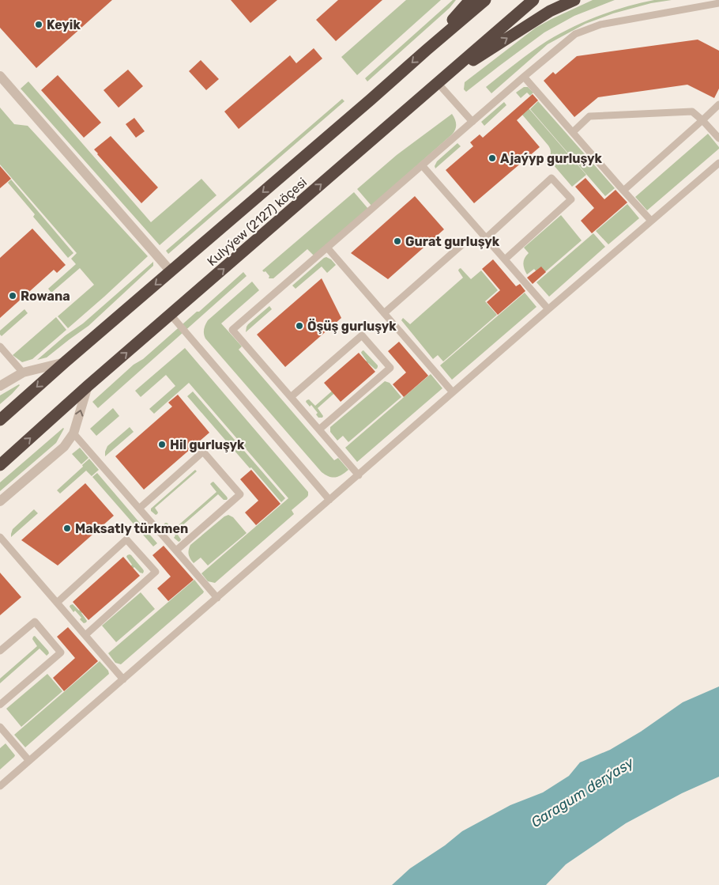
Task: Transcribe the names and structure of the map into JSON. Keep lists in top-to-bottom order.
{
  "streets": {
    "highway": ["Kulyýew (2127) köçesi"]
  },
  "water": ["Garagum derýasy"],
  "places": [
    "Keyik",
    "Ajaýyp gurluşyk",
    "Gurat gurluşyk",
    "Rowana",
    "Öşüş gurluşyk",
    "Hil gurluşyk",
    "Maksatly türkmen"
  ]
}
